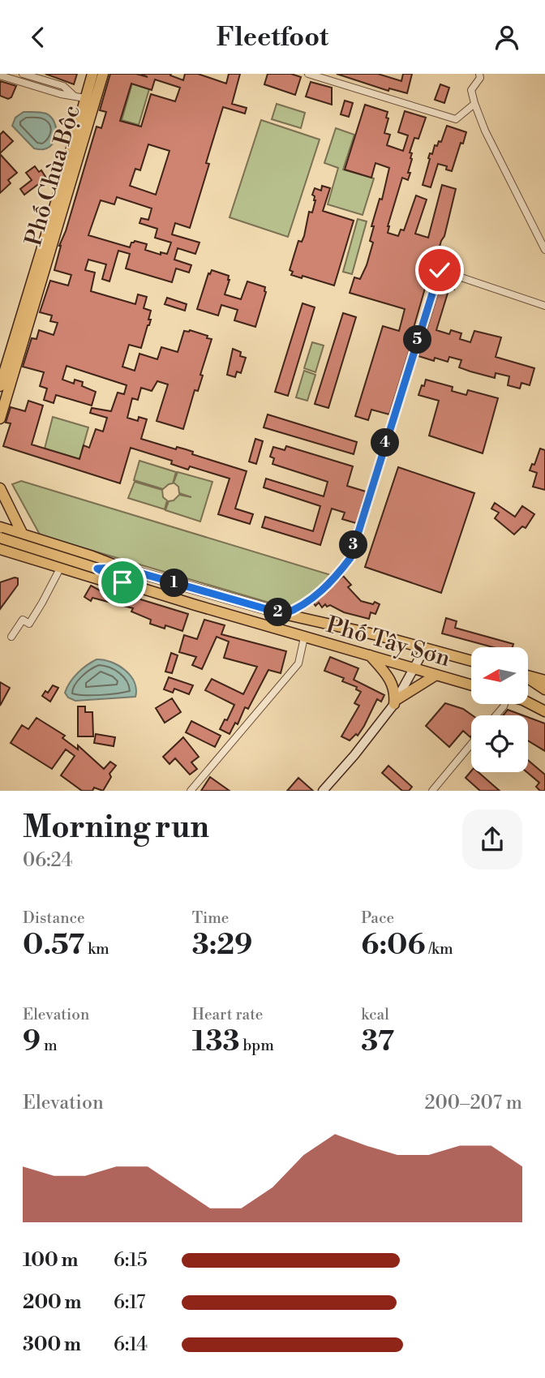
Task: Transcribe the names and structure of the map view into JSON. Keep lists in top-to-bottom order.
{
  "streets": {
    "main road": ["Phố Chùa Bộc", "Phố Tây Sơn"]
  },
  "north": "left",
  "page": {
    "header": "Fleetfoot",
    "pins": [
      "5",
      "4",
      "3",
      "1",
      "2"
    ],
    "heading": ["Morning run", "06:24"],
    "stats": [
      ["Distance", "0.57 km"],
      ["Time", "3:29"],
      ["Pace", "6:06 /km"],
      ["Elevation", "9 m"],
      ["Heart rate", "133 bpm"],
      ["kcal", "37"]
    ],
    "chart": ["Elevation", "200–207 m"],
    "list": [
      {
        "name": "100 m",
        "note": "6:15"
      },
      {
        "name": "200 m",
        "note": "6:17"
      },
      {
        "name": "300 m",
        "note": "6:14"
      }
    ]
  }
}
